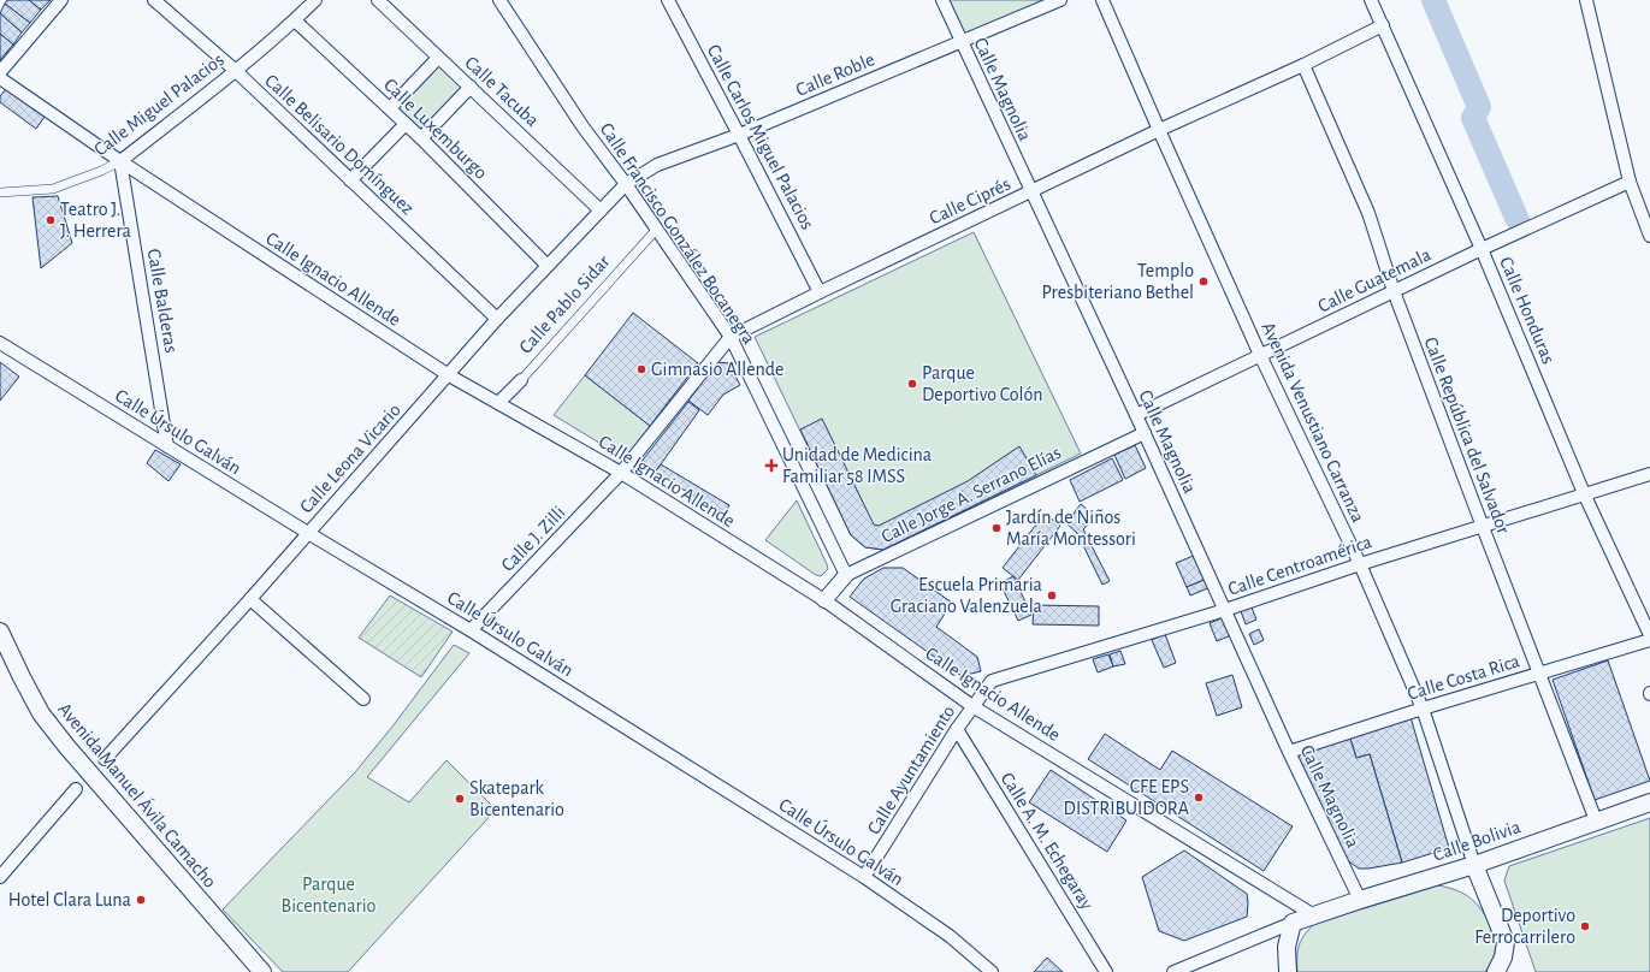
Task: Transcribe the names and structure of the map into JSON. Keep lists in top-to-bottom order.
{
  "streets": {
    "main road": ["Avenida Manuel Ávila Camacho", "Calle Bolivia"],
    "street": [
      "Calle Roble",
      "Calle Magnolia",
      "Calle Tacuba",
      "Calle Miguel Palacios",
      "Calle Luxemburgo",
      "Calle Carlos Miguel Palacios",
      "Calle Belisario Domínguez",
      "Calle Ciprés",
      "Calle Francisco González Bocanegra",
      "Calle Ignacio Allende",
      "Calle Guatemala",
      "Calle Balderas",
      "Calle Pablo Sidar",
      "Calle Honduras",
      "Avenida Venustiano Carranza",
      "Calle Úrsulo Galván",
      "Calle República del Salvador",
      "Calle Leona Vicario",
      "Calle Jorge A. Serrano Elías",
      "Calle J. Zilli",
      "Calle Centroamérica",
      "Calle Costa Rica",
      "Calle Ayuntamiento",
      "Calle A. M. Echegaray"
    ]
  },
  "crossings": [
    ["Calle Roble", "Calle Magnolia"],
    ["Calle Roble", "Calle Carlos Miguel Palacios"],
    ["Calle Roble", "Calle Francisco González Bocanegra"],
    ["Calle Roble", "Calle Leona Vicario"],
    ["Calle Magnolia", "Calle Ciprés"],
    ["Calle Magnolia", "Calle Guatemala"],
    ["Calle Magnolia", "Calle Jorge A. Serrano Elías"],
    ["Calle Magnolia", "Calle Centroamérica"],
    ["Calle Magnolia", "Calle Costa Rica"],
    ["Calle Magnolia", "Calle Bolivia"],
    ["Calle Tacuba", "Calle Leona Vicario"],
    ["Calle Miguel Palacios", "Calle Luxemburgo"],
    ["Calle Miguel Palacios", "Calle Belisario Domínguez"],
    ["Calle Miguel Palacios", "Calle Ignacio Allende"],
    ["Calle Miguel Palacios", "Calle Balderas"],
    ["Calle Luxemburgo", "Calle Leona Vicario"],
    ["Calle Carlos Miguel Palacios", "Calle Ciprés"],
    ["Calle Belisario Domínguez", "Calle Leona Vicario"],
    ["Calle Ciprés", "Calle Francisco González Bocanegra"],
    ["Calle Ciprés", "Calle Ignacio Allende"],
    ["Calle Ciprés", "Calle Honduras"],
    ["Calle Ciprés", "Avenida Venustiano Carranza"],
    ["Calle Ciprés", "Calle República del Salvador"],
    ["Calle Ciprés", "Calle J. Zilli"],
    ["Calle Francisco González Bocanegra", "Calle Pablo Sidar"],
    ["Calle Francisco González Bocanegra", "Calle Leona Vicario"],
    ["Calle Francisco González Bocanegra", "Calle Jorge A. Serrano Elías"],
    ["Calle Ignacio Allende", "Calle Balderas"],
    ["Calle Ignacio Allende", "Calle Pablo Sidar"],
    ["Calle Ignacio Allende", "Calle Leona Vicario"],
    ["Calle Ignacio Allende", "Calle Jorge A. Serrano Elías"],
    ["Calle Ignacio Allende", "Calle J. Zilli"],
    ["Calle Ignacio Allende", "Calle Centroamérica"],
    ["Calle Ignacio Allende", "Calle Ayuntamiento"],
    ["Calle Ignacio Allende", "Calle Bolivia"],
    ["Calle Guatemala", "Calle Honduras"],
    ["Calle Guatemala", "Avenida Venustiano Carranza"],
    ["Calle Guatemala", "Calle República del Salvador"],
    ["Calle Balderas", "Calle Úrsulo Galván"],
    ["Calle Honduras", "Calle Centroamérica"],
    ["Avenida Venustiano Carranza", "Calle Centroamérica"],
    ["Avenida Venustiano Carranza", "Calle Costa Rica"],
    ["Avenida Venustiano Carranza", "Calle Bolivia"],
    ["Calle Úrsulo Galván", "Calle Leona Vicario"],
    ["Calle Úrsulo Galván", "Calle J. Zilli"],
    ["Calle Úrsulo Galván", "Calle Ayuntamiento"],
    ["Calle República del Salvador", "Calle Centroamérica"],
    ["Calle República del Salvador", "Calle Costa Rica"],
    ["Calle República del Salvador", "Calle Bolivia"],
    ["Calle Centroamérica", "Calle Ayuntamiento"],
    ["Calle Ayuntamiento", "Calle A. M. Echegaray"]
  ],
  "parks": ["Parque Bicentenario"],
  "places": {
    "other": [
      "Teatro J. J. Herrera",
      "Templo Presbiteriano Bethel",
      "Gimnasio Allende",
      "Parque Deportivo Colón",
      "Jardín de Niños María Montessori",
      "Escuela Primaria Graciano Valenzuela",
      "CFE EPS DISTRIBUIDORA",
      "Skatepark Bicentenario",
      "Hotel Clara Luna",
      "Deportivo Ferrocarrilero"
    ],
    "health": ["Unidad de Medicina Familiar 58 IMSS"]
  }
}
